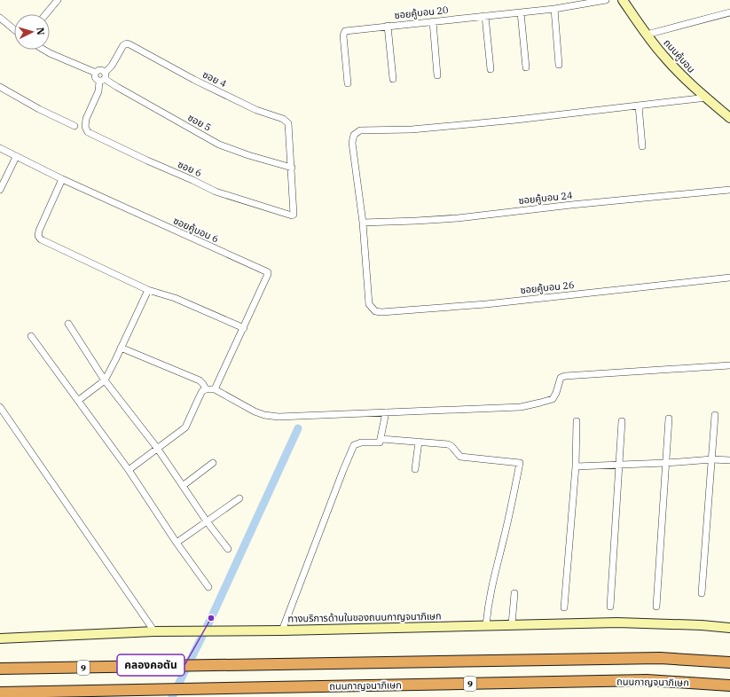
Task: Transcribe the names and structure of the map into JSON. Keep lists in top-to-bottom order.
{
  "streets": {
    "highway": ["9", "ถนนกาญจนาภิเษก"],
    "main road": ["ถนนคู้บอน", "ทางบริการด้านในของถนนกาญจนาภิเษก"],
    "street": [
      "ซอยคู้บอน 20",
      "ซอย 4",
      "ซอย 5",
      "ซอย 6",
      "ซอยคู้บอน 24",
      "ซอยคู้บอน 6",
      "ซอยคู้บอน 26"
    ]
  },
  "crossings": [
    ["ซอย 4", "ซอย 5"],
    ["ซอย 4", "ซอย 6"],
    ["ซอย 5", "ซอย 6"],
    ["ซอยคู้บอน 24", "ซอยคู้บอน 26"]
  ],
  "places": ["คลองคอตัน"],
  "north": "right"
}
